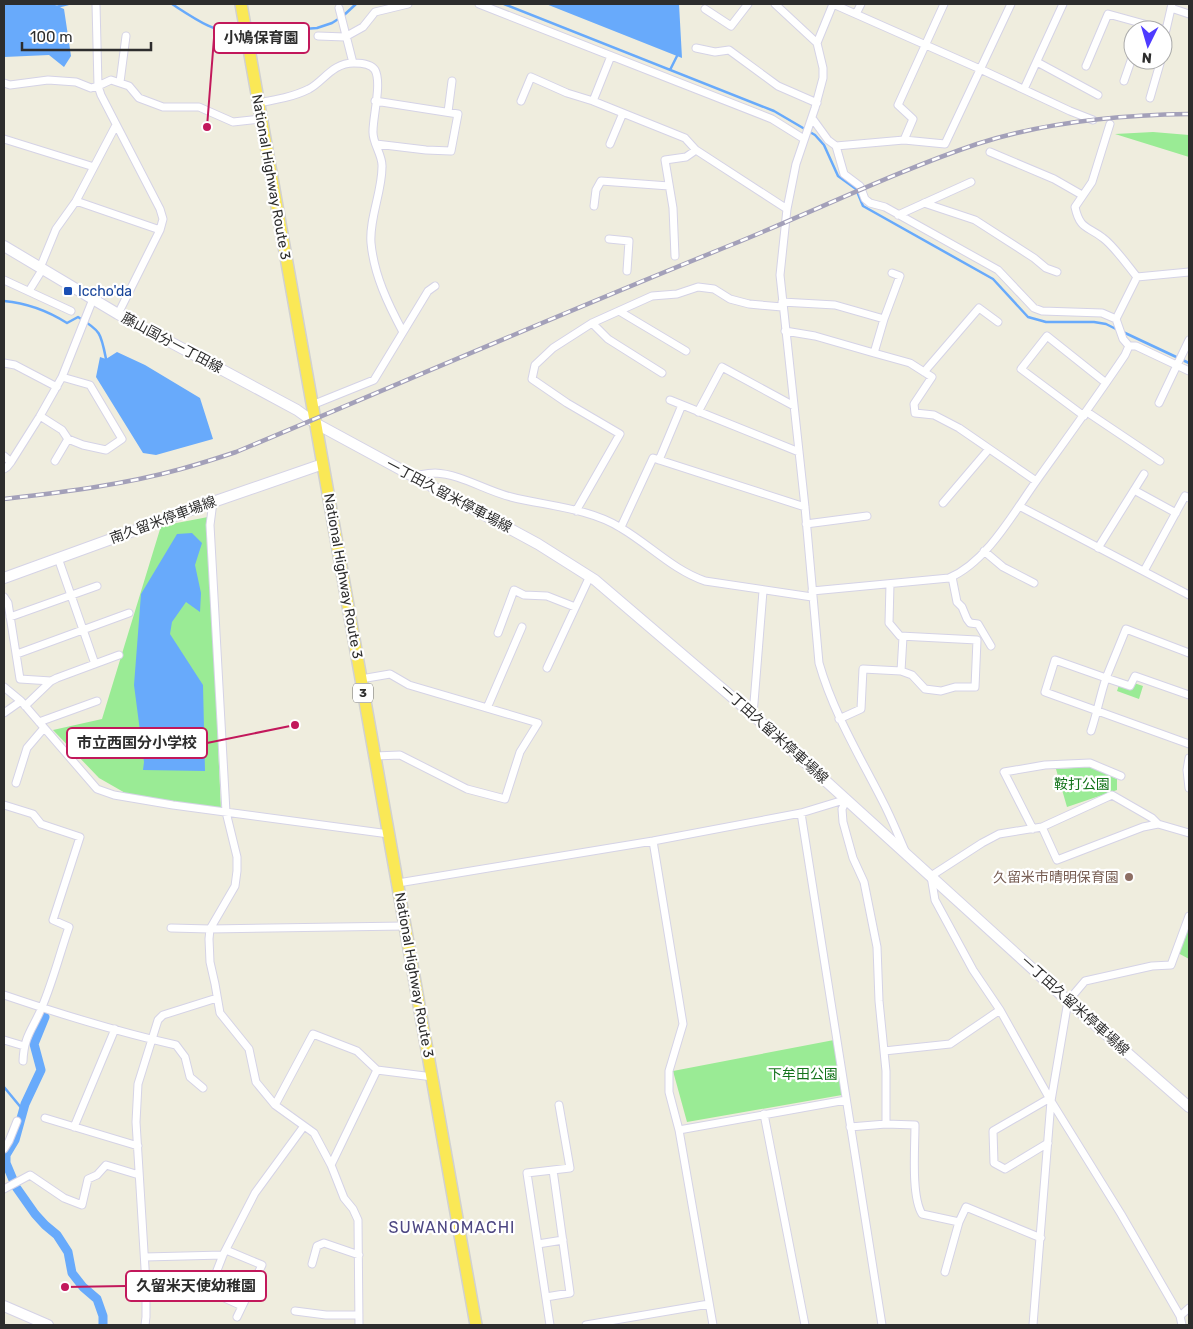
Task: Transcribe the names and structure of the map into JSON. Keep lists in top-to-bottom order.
{
  "streets": {
    "highway": ["National Highway Route 3", "3"],
    "main road": ["藤山国分一丁田線", "一丁田久留米停車場線", "南久留米停車場線"]
  },
  "crossings": [
    ["National Highway Route 3", "藤山国分一丁田線"],
    ["National Highway Route 3", "一丁田久留米停車場線"],
    ["National Highway Route 3", "南久留米停車場線"],
    ["藤山国分一丁田線", "一丁田久留米停車場線"]
  ],
  "districts": ["SUWANOMACHI"],
  "parks": ["鞍打公園", "下牟田公園"],
  "places": {
    "other": [
      "小鳩保育園",
      "市立西国分小学校",
      "久留米市晴明保育園",
      "久留米天使幼稚園"
    ],
    "transit": ["Iccho'da"]
  },
  "scale_bar": "100 m",
  "north": "bottom"
}
